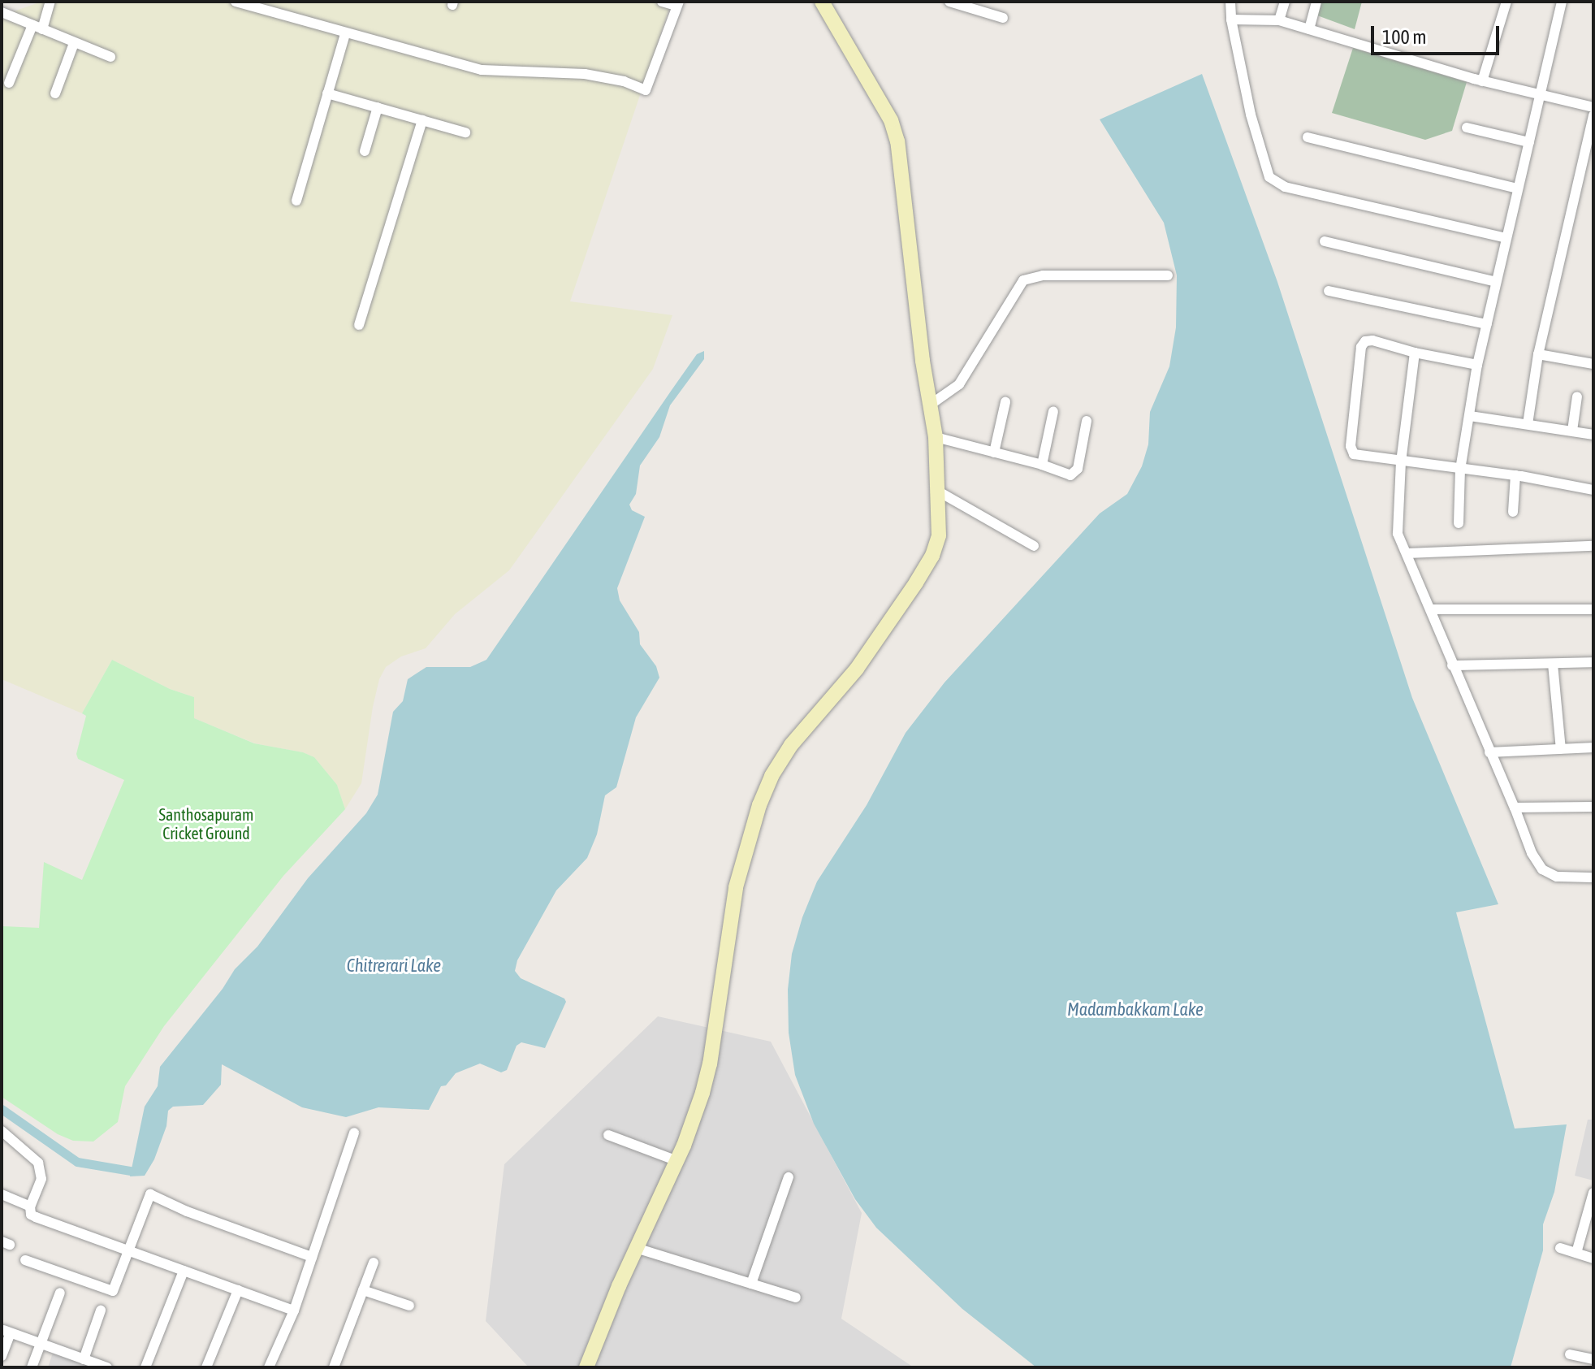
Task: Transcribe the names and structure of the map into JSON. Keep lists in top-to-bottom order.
{
  "water": ["Chitrerari Lake", "Madambakkam Lake"],
  "parks": ["Santhosapuram Cricket Ground"],
  "scale_bar": "100 m"
}
